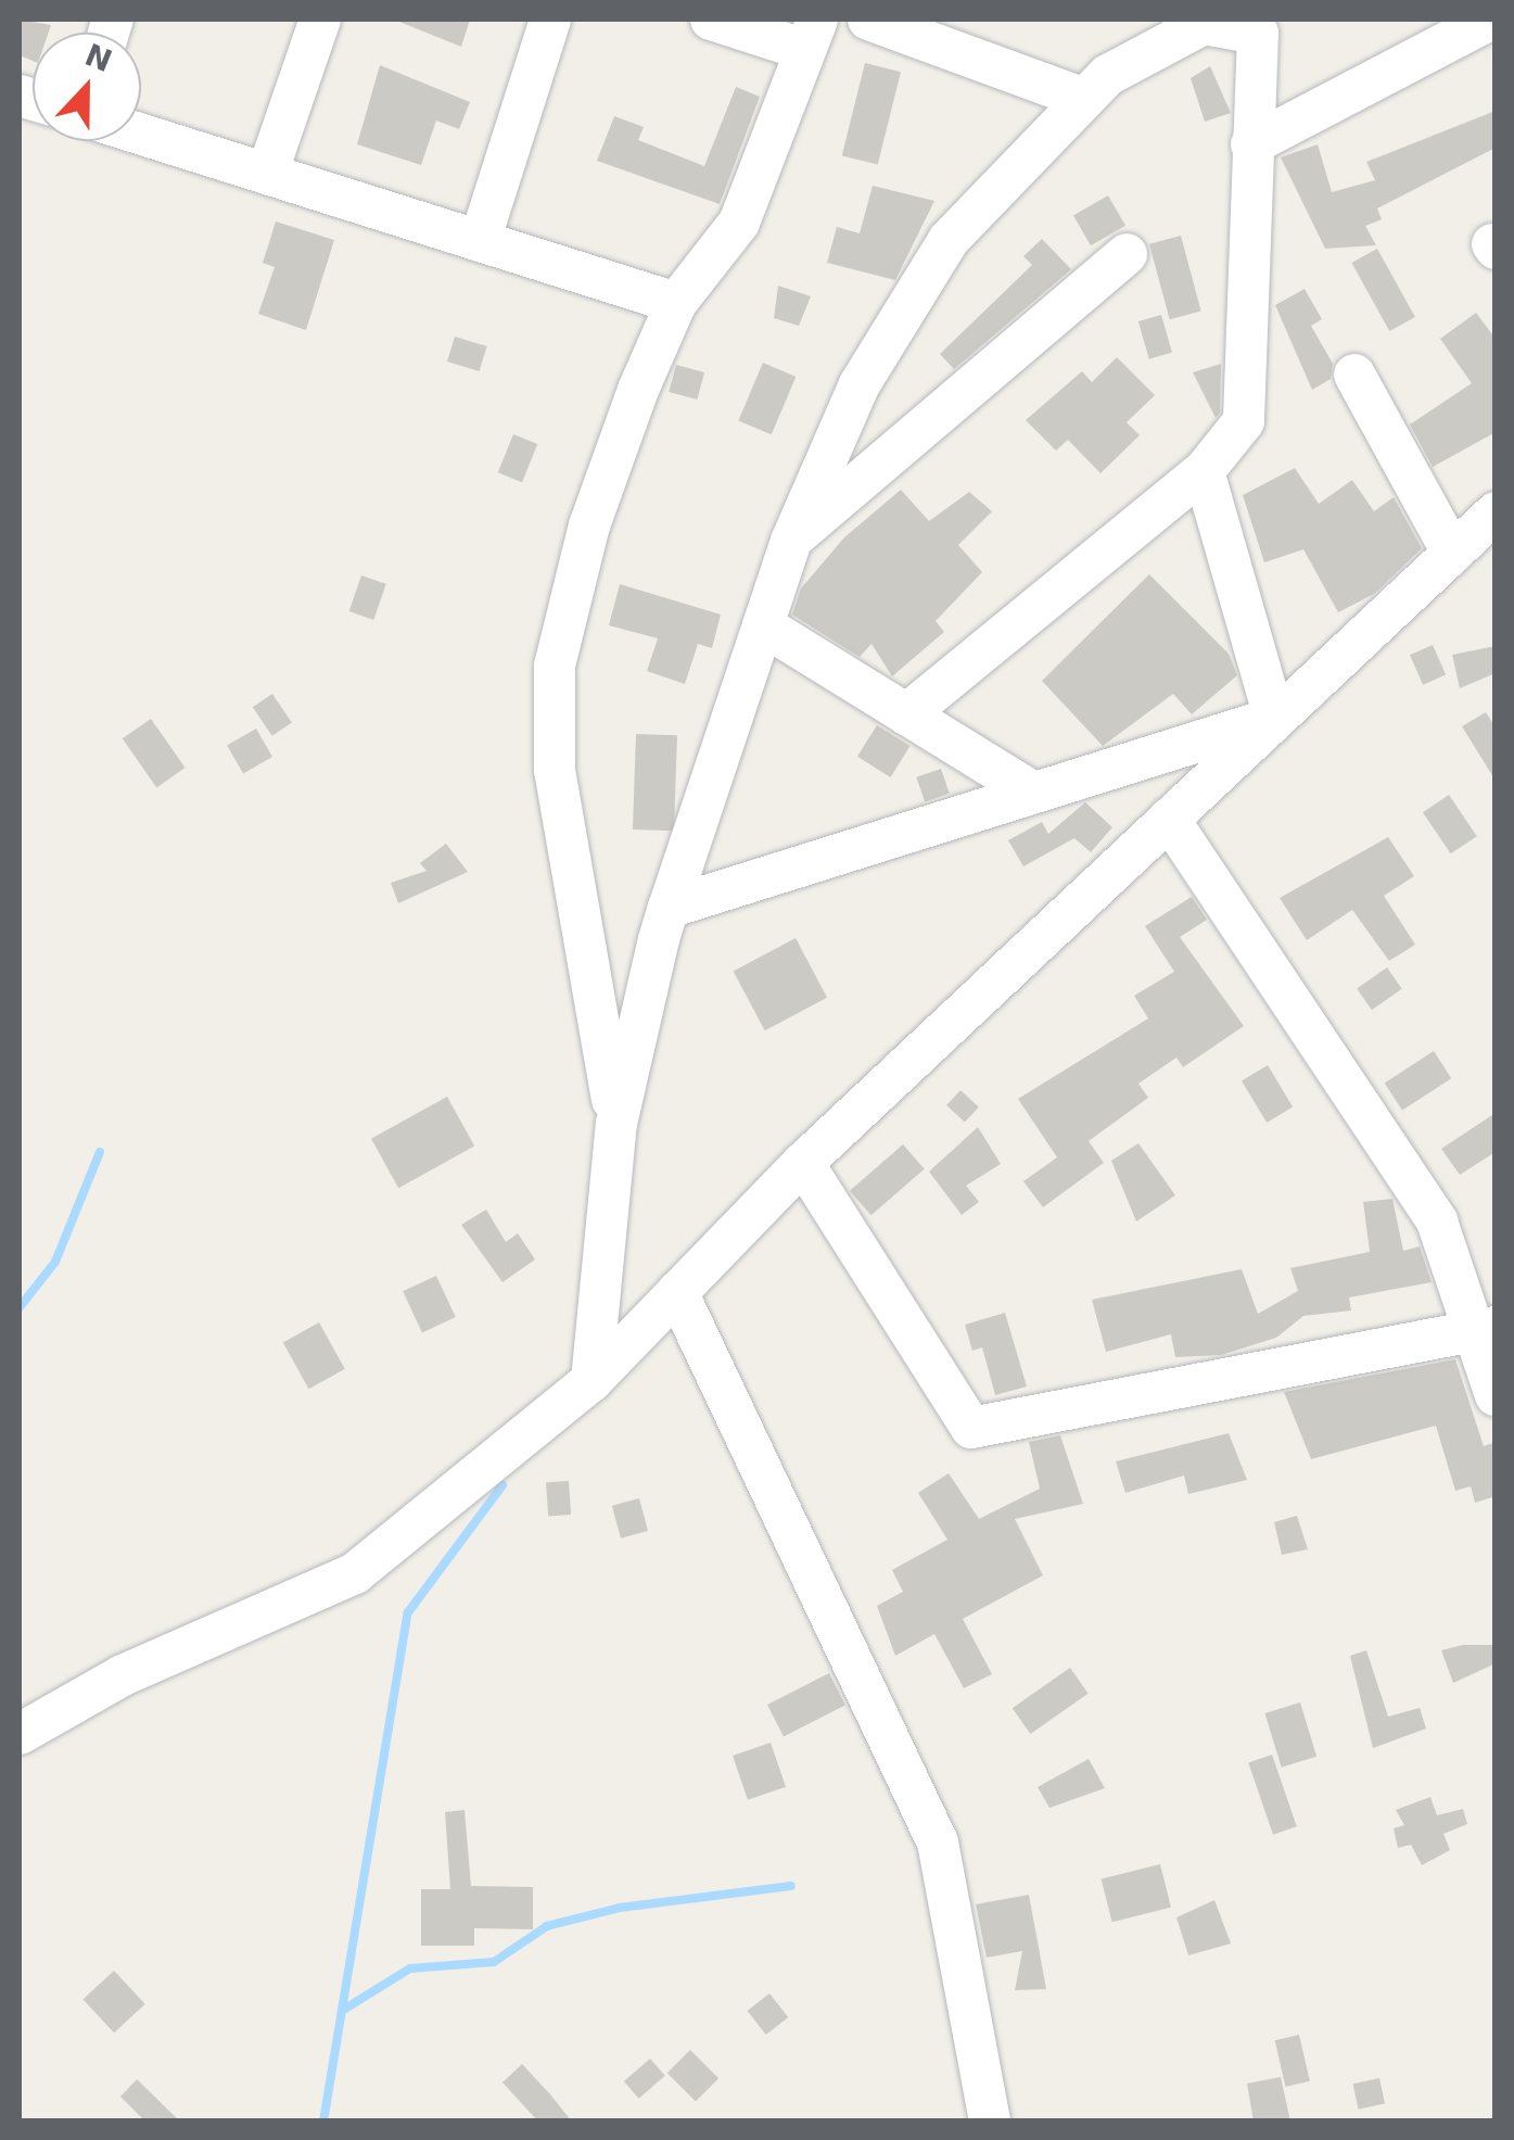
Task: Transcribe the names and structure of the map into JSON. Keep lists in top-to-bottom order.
{
  "north": "top"
}
